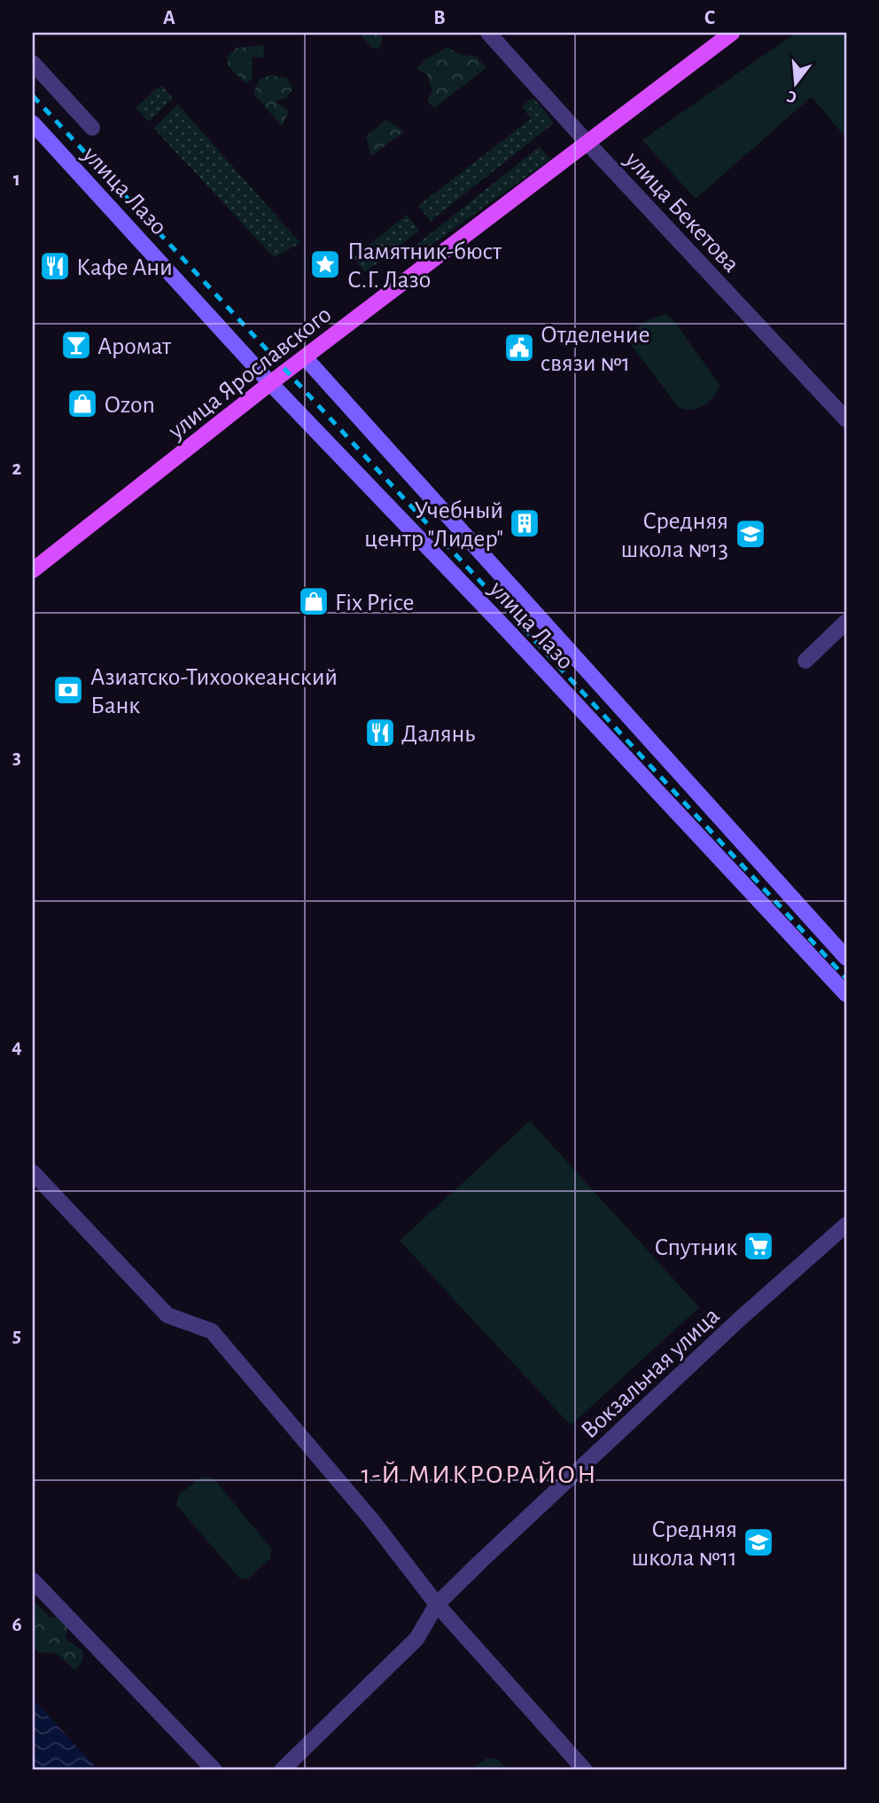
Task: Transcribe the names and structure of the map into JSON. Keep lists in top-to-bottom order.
{
  "streets": {
    "main road": ["улица Лазо", "улица Ярославского"],
    "street": ["улица Бекетова", "Вокзальная улица"]
  },
  "crossings": [
    ["улица Лазо", "улица Ярославского"],
    ["улица Бекетова", "улица Ярославского"]
  ],
  "districts": ["1-Й МИКРОРАЙОН"],
  "places": {
    "place": ["Памятник-бюст С.Г. Лазо"],
    "restaurant": ["Кафе Ани", "Далянь"],
    "bar": ["Аромат"],
    "public building": ["Отделение связи №1"],
    "shop": ["Ozon", "Fix Price"],
    "building": ["Учебный центр \"Лидер\""],
    "school or university": ["Средняя школа №13", "Средняя школа №11"],
    "bank": ["Азиатско-Тихоокеанский Банк"],
    "supermarket": ["Спутник"]
  },
  "north": "bottom",
  "grid": {
    "columns": ["A", "B", "C"],
    "rows": [
      "1",
      "2",
      "3",
      "4",
      "5",
      "6"
    ]
  }
}
